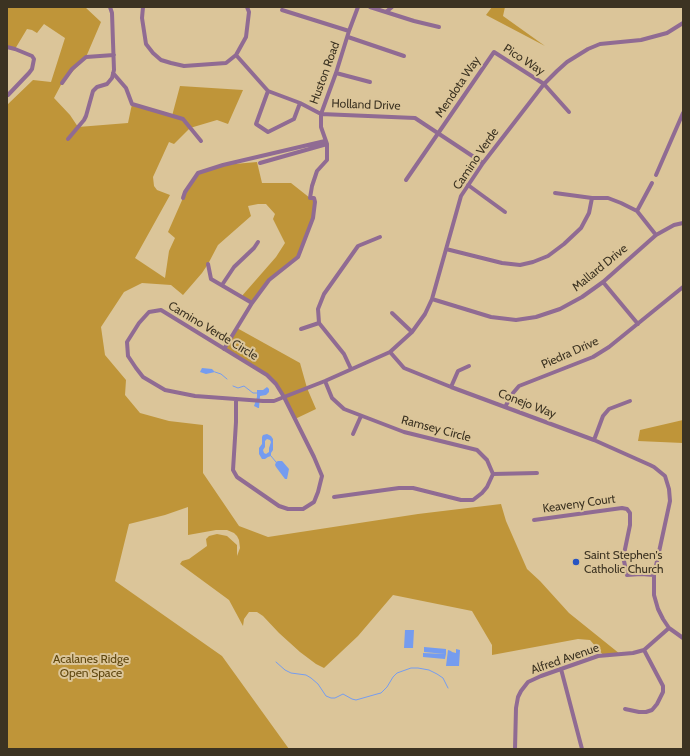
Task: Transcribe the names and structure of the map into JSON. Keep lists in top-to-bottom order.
{
  "streets": {
    "street": [
      "Pico Way",
      "Huston Road",
      "Mendota Way",
      "Holland Drive",
      "Camino Verde",
      "Mallard Drive",
      "Camino Verde Circle",
      "Piedra Drive",
      "Conejo Way",
      "Ramsey Circle",
      "Keaveny Court",
      "Alfred Avenue"
    ]
  },
  "crossings": [
    ["Pico Way", "Mendota Way"],
    ["Pico Way", "Camino Verde"],
    ["Huston Road", "Holland Drive"],
    ["Huston Road", "Camino Verde Circle"],
    ["Mendota Way", "Holland Drive"],
    ["Camino Verde", "Mallard Drive"],
    ["Camino Verde", "Camino Verde Circle"],
    ["Camino Verde", "Conejo Way"],
    ["Camino Verde", "Ramsey Circle"],
    ["Piedra Drive", "Conejo Way"],
    ["Conejo Way", "Keaveny Court"]
  ],
  "parks": ["Acalanes Ridge Open Space"],
  "places": ["Saint Stephen's Catholic Church"]
}
